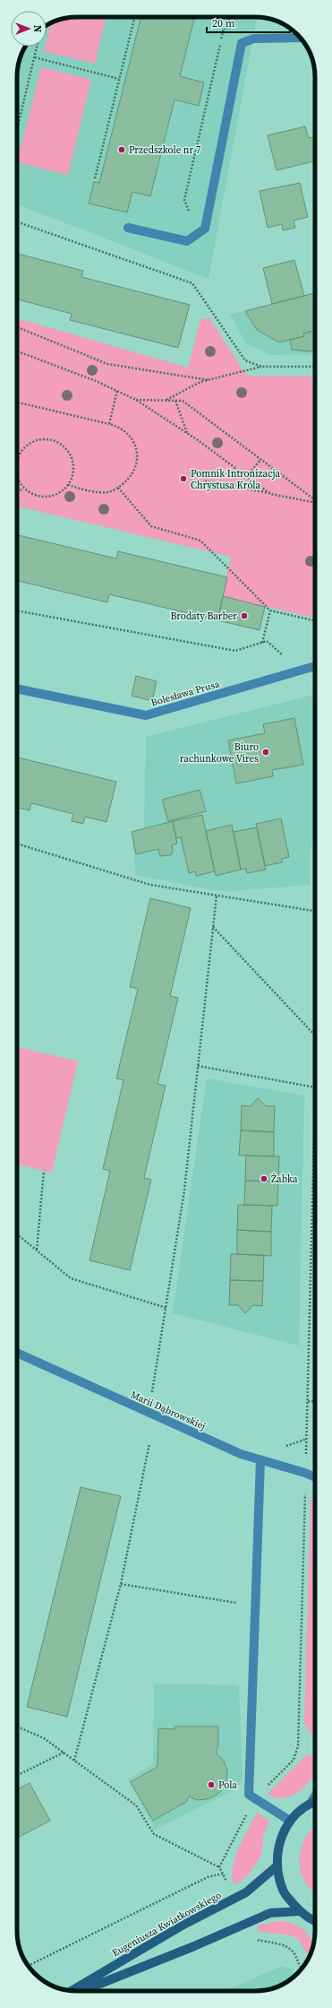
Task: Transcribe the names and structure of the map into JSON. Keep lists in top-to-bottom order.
{
  "streets": {
    "street": ["Bolesława Prusa", "Marii Dąbrowskiej", "Eugeniusza Kwiatkowskiego"]
  },
  "places": [
    "Przedszkole nr 7",
    "Pomnik Intronizacja Chrystusa Króla",
    "Brodaty Barber",
    "Biuro rachunkowe Vires",
    "Żabka",
    "Pola"
  ],
  "scale_bar": "20 m",
  "north": "right"
}
